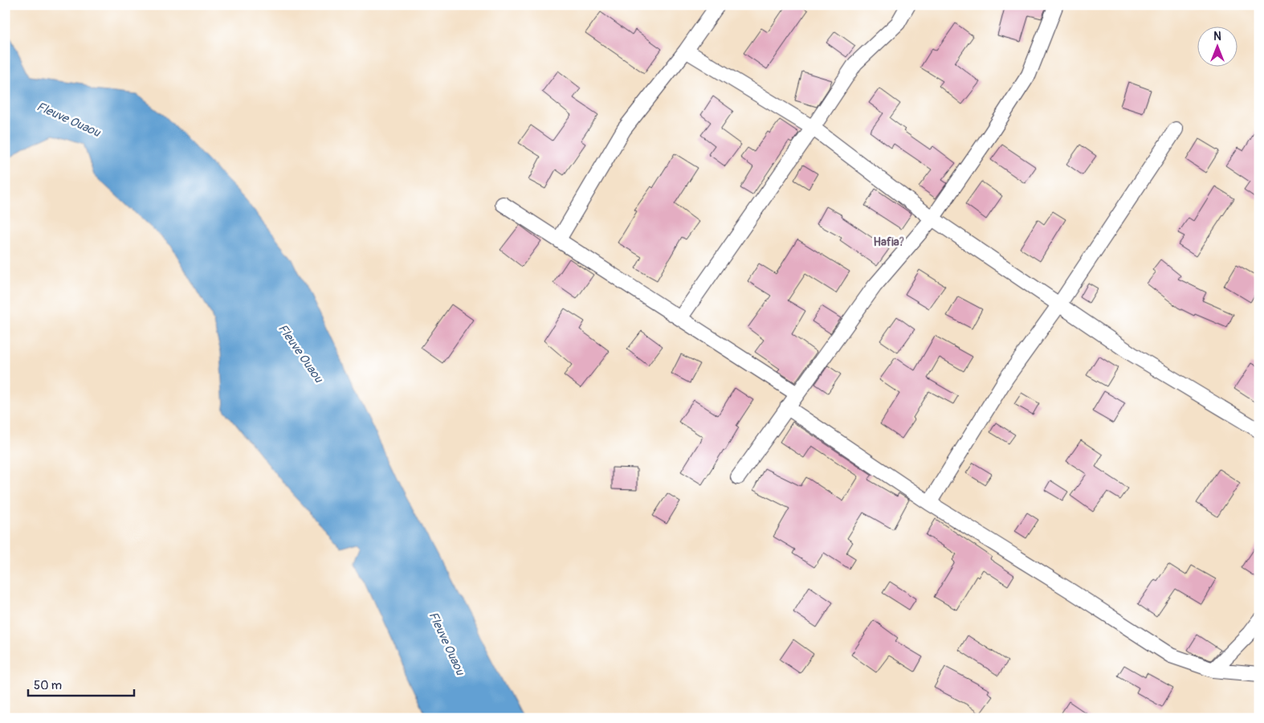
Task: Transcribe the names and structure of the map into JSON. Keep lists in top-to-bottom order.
{
  "districts": ["Hafia?"],
  "water": ["Fleuve Ouaou"],
  "scale_bar": "50 m",
  "north": "top"
}
